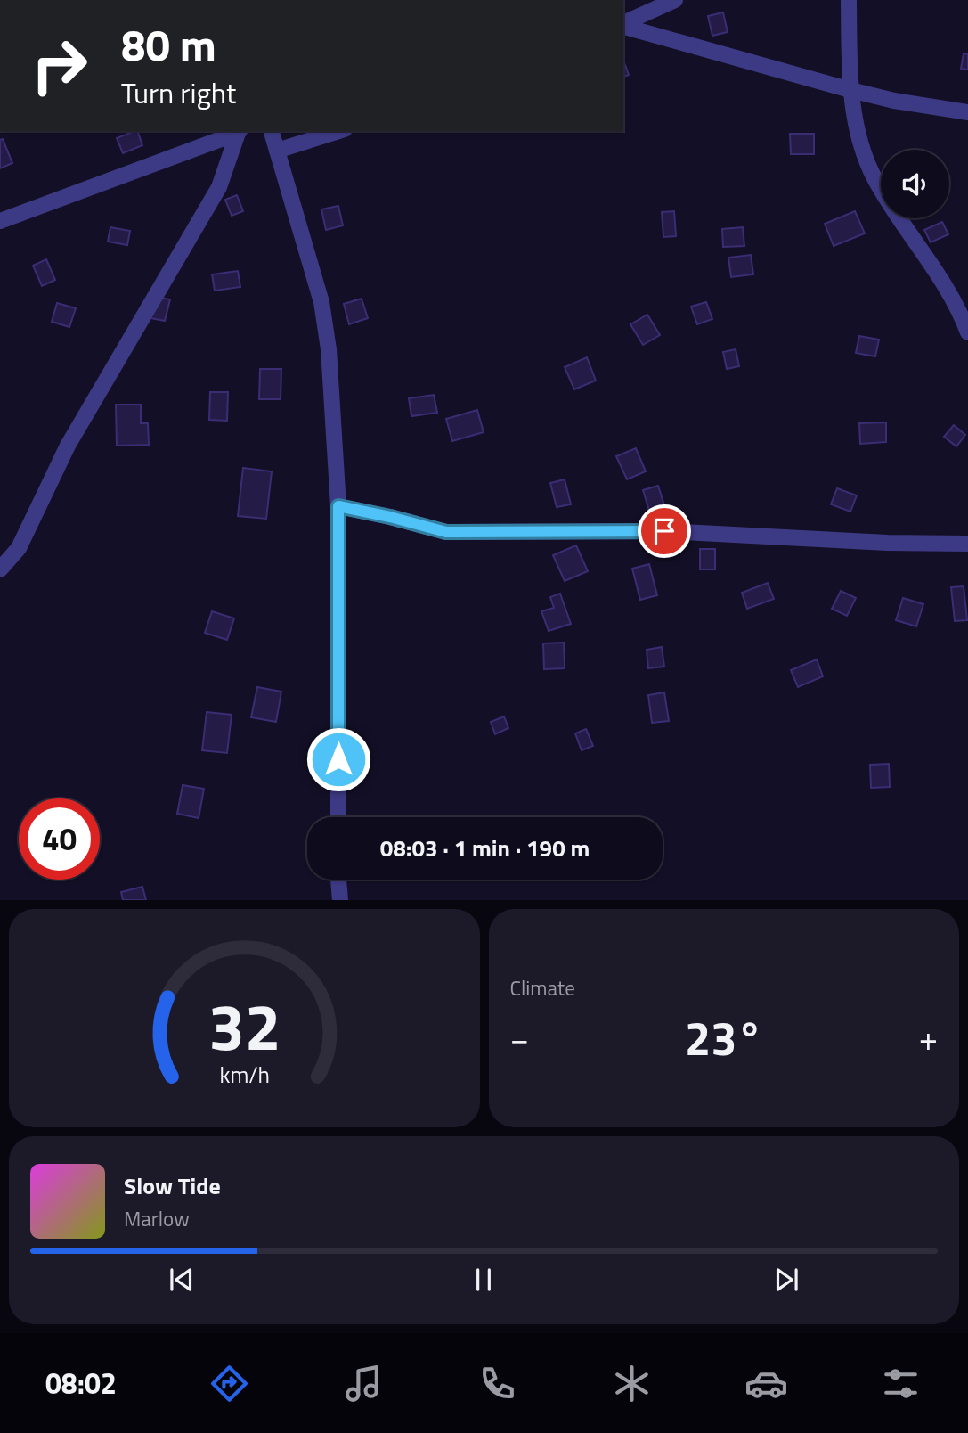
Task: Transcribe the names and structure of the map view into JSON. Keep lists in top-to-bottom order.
{
  "page": {
    "turn": ["80 m", "Turn right"],
    "limit": "40",
    "trip": "08:03 · 1 min · 190 m",
    "tile": "Climate",
    "heat": ["−", "23°", "+"],
    "song": ["Slow Tide", "Marlow"],
    "tabs": "08:02",
    "gauge": ["32", "km/h"]
  }
}
